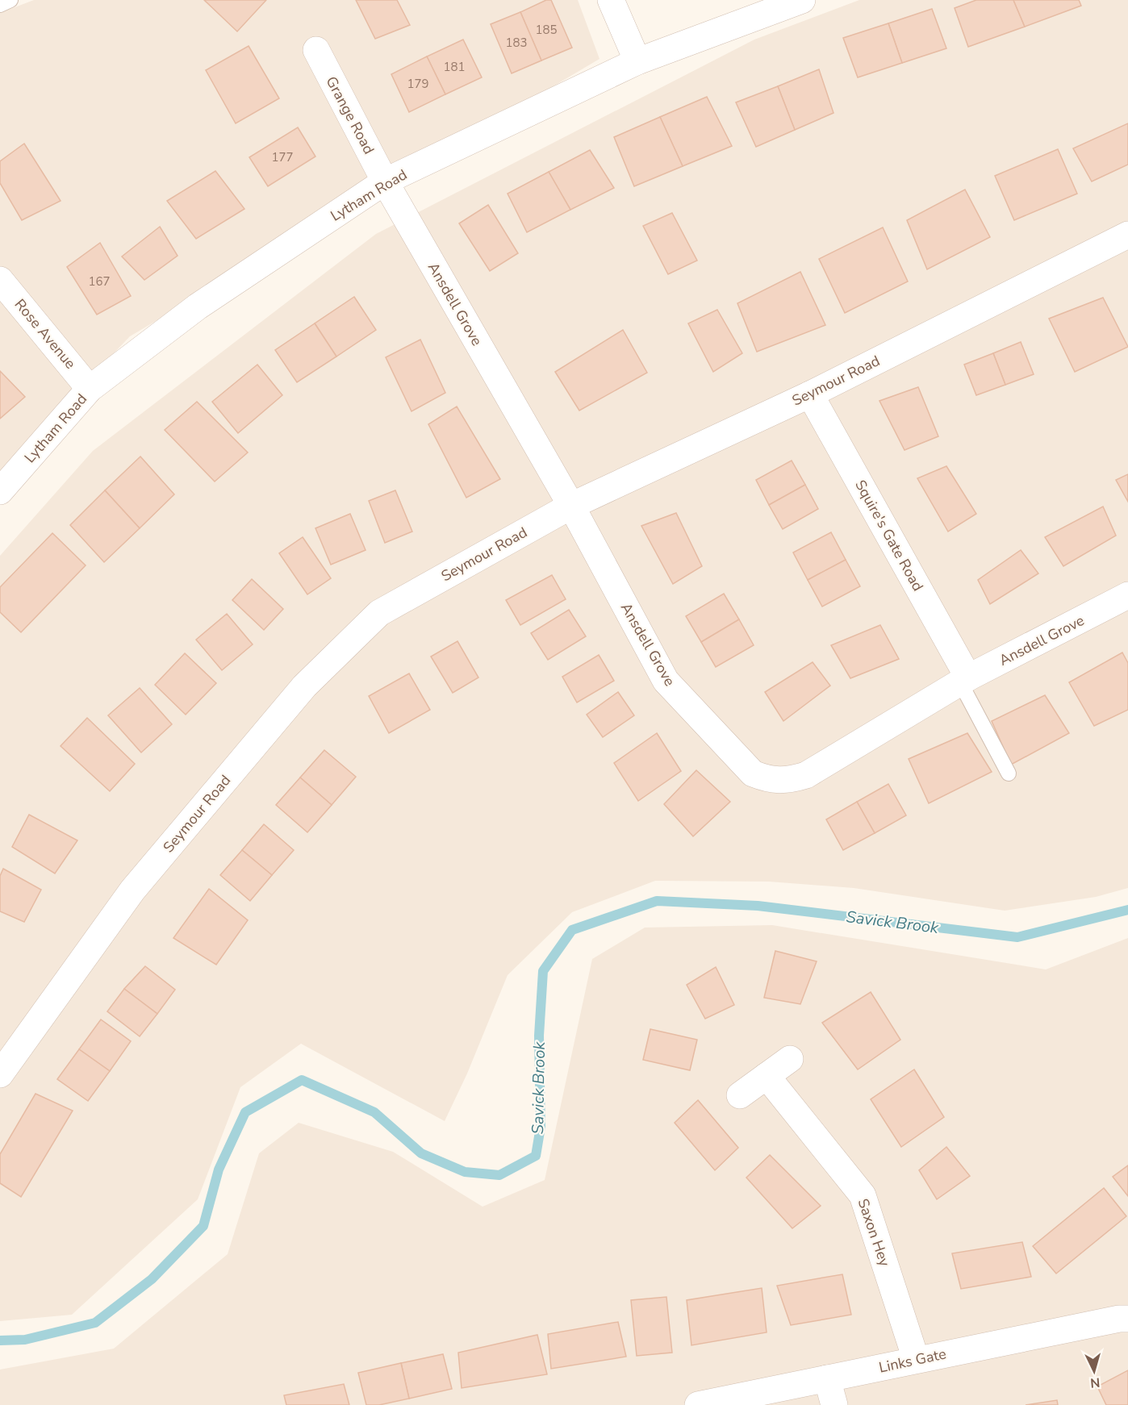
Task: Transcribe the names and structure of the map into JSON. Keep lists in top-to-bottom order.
{
  "streets": {
    "street": [
      "Grange Road",
      "Lytham Road",
      "Ansdell Grove",
      "Rose Avenue",
      "Seymour Road",
      "Squire's Gate Road",
      "Saxon Hey",
      "Links Gate"
    ]
  },
  "crossings": [
    ["Grange Road", "Lytham Road"],
    ["Grange Road", "Ansdell Grove"],
    ["Lytham Road", "Ansdell Grove"],
    ["Lytham Road", "Rose Avenue"],
    ["Ansdell Grove", "Seymour Road"],
    ["Ansdell Grove", "Squire's Gate Road"],
    ["Seymour Road", "Squire's Gate Road"],
    ["Saxon Hey", "Links Gate"]
  ],
  "water": ["Savick Brook"],
  "house_numbers": [
    "185",
    "183",
    "181",
    "179",
    "177",
    "167"
  ],
  "north": "bottom"
}
